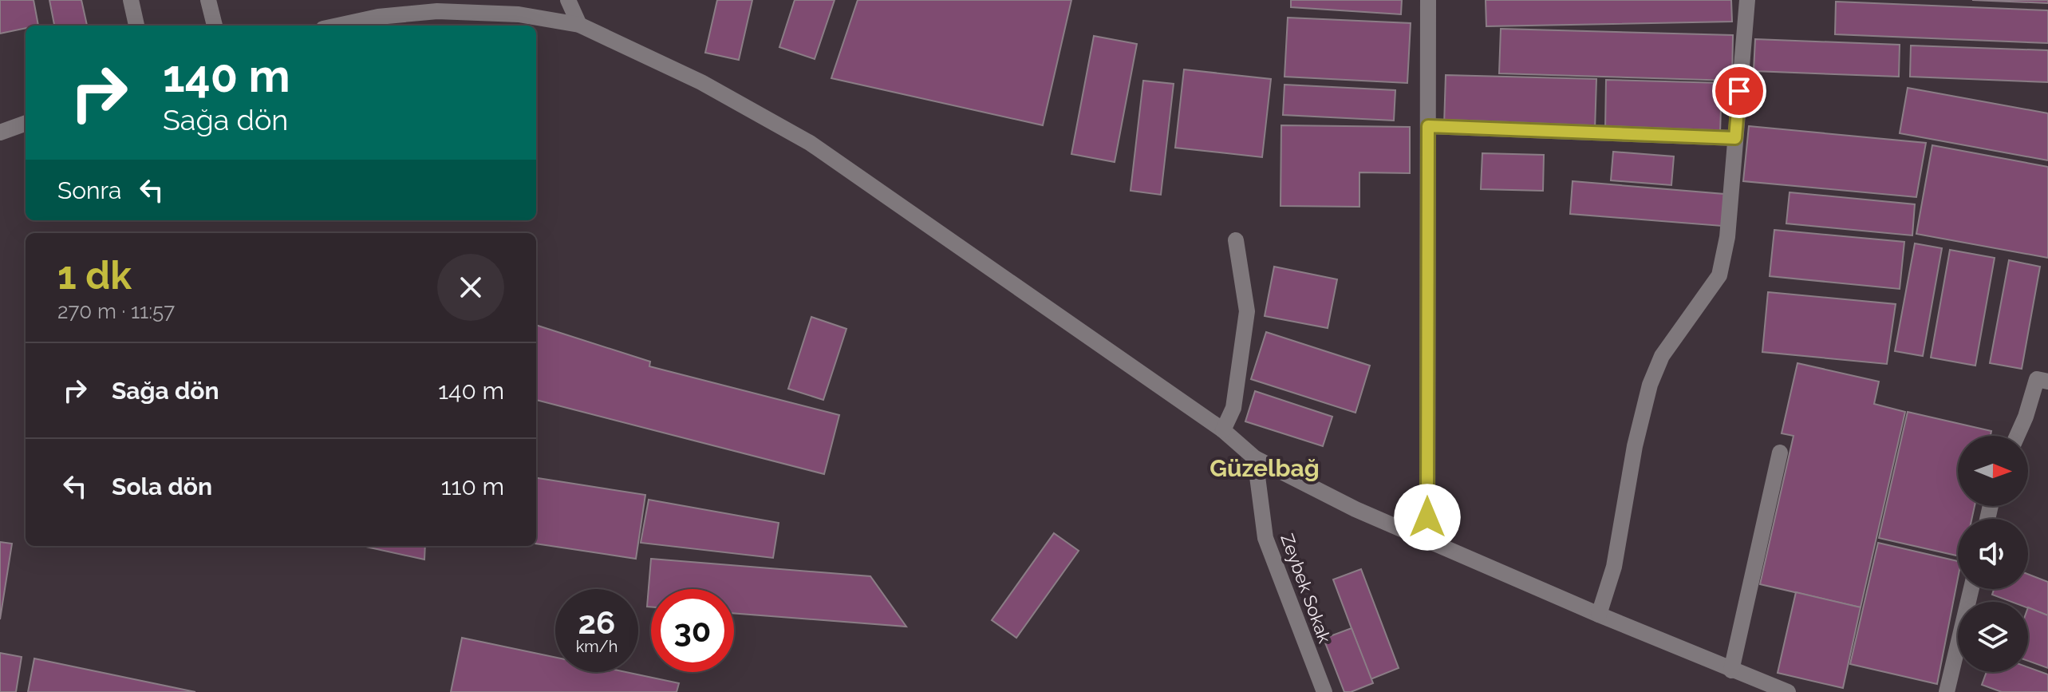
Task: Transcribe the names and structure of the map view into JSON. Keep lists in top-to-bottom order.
{
  "streets": {
    "street": ["Zeybek Sokak"]
  },
  "districts": ["Güzelbağ"],
  "north": "right",
  "page": {
    "turn": ["140 m", "Sağa dön"],
    "then": "Sonra",
    "heading": ["1 dk", "270 m · 11:57"],
    "list": [
      {
        "name": "Sağa dön",
        "value": "140 m"
      },
      {
        "name": "Sola dön",
        "value": "110 m"
      }
    ],
    "speed": "26 km/h",
    "limit": "30"
  }
}
